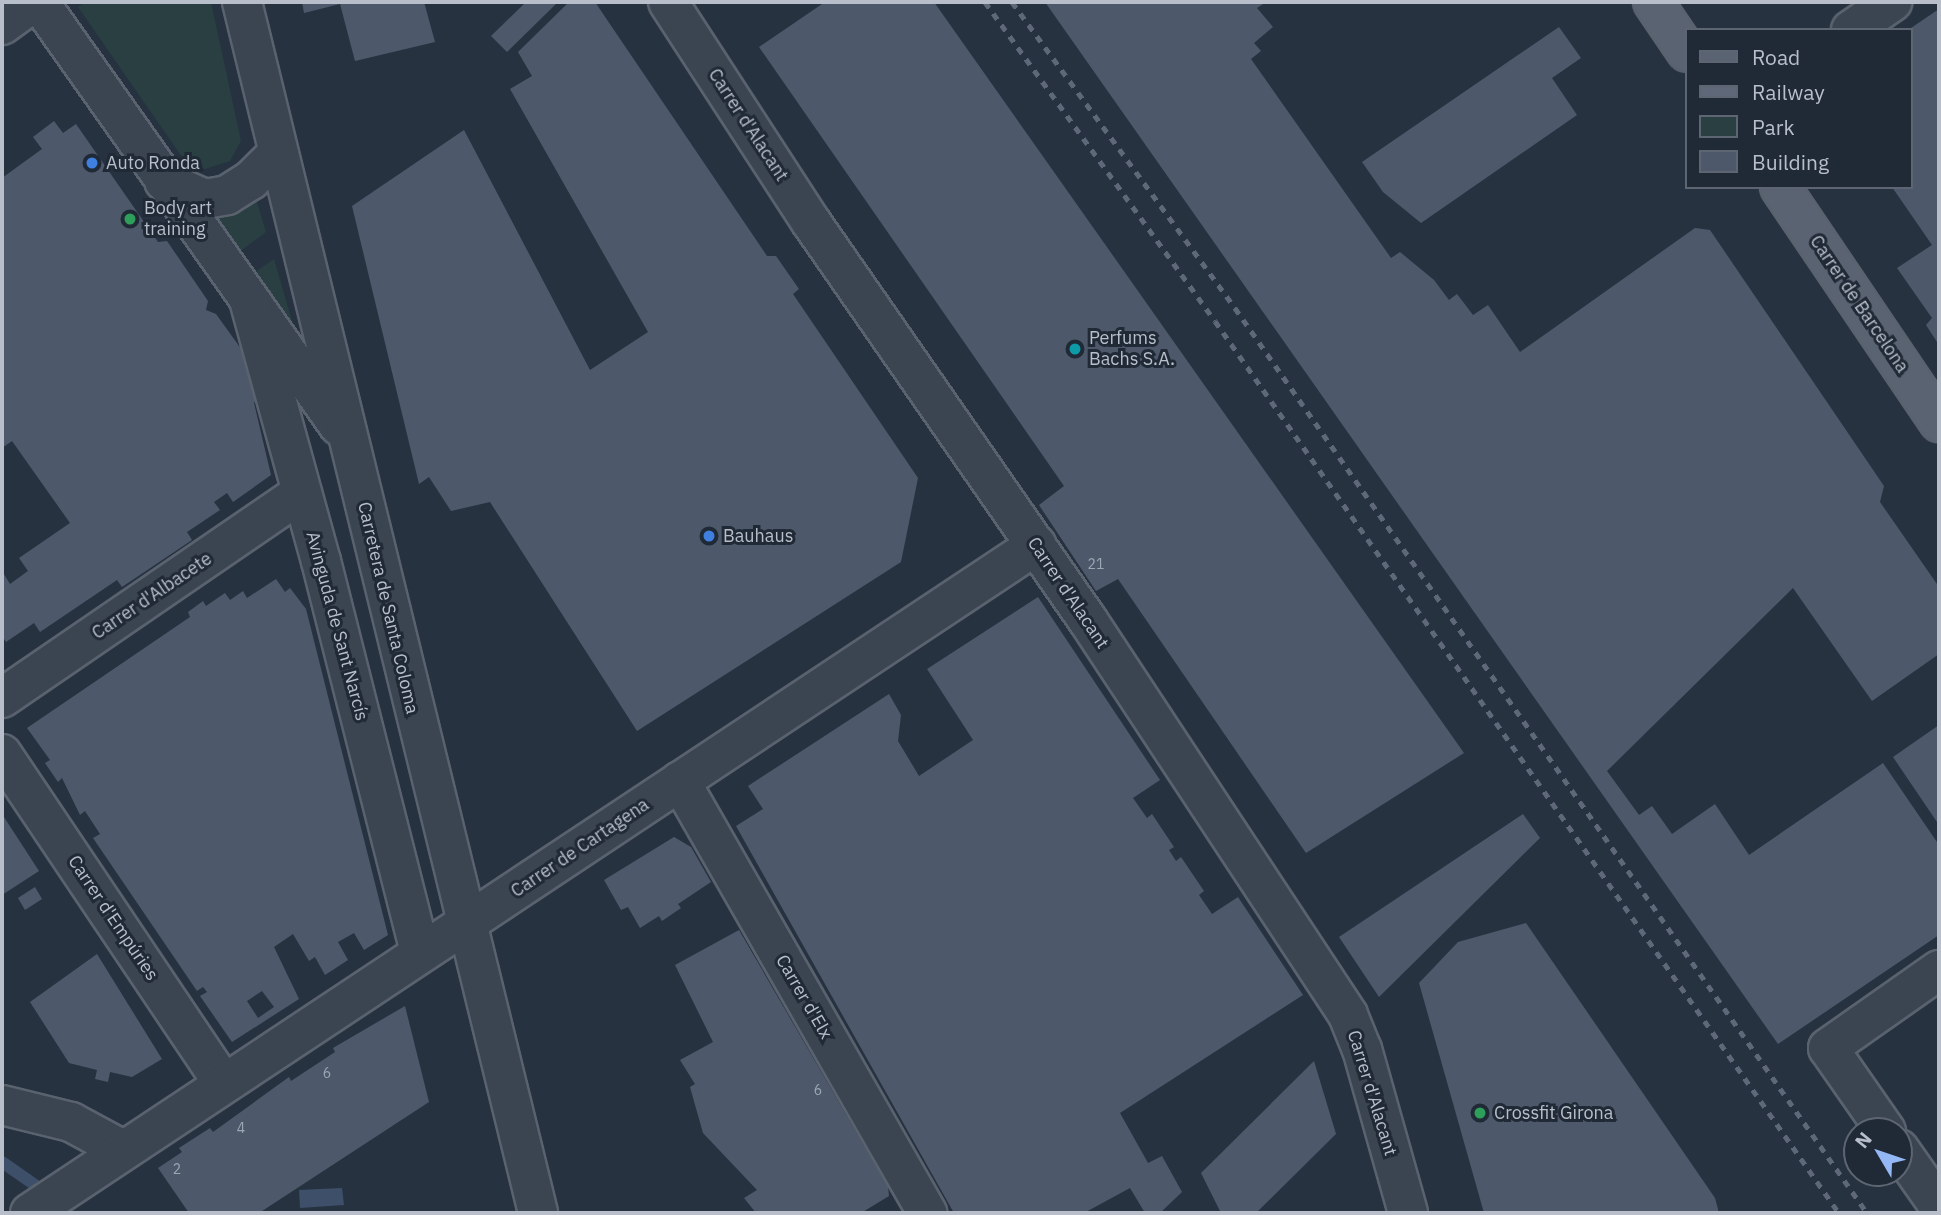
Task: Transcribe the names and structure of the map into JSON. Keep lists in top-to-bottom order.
{
  "streets": {
    "main road": ["Carrer de Barcelona"],
    "street": [
      "Carrer d'Alacant",
      "Carrer d'Albacete",
      "Carretera de Santa Coloma",
      "Avinguda de Sant Narcís",
      "Carrer de Cartagena",
      "Carrer d'Empúries",
      "Carrer d'Elx"
    ]
  },
  "crossings": [
    ["Carrer d'Alacant", "Carrer de Cartagena"],
    ["Carrer d'Albacete", "Avinguda de Sant Narcís"],
    ["Carretera de Santa Coloma", "Avinguda de Sant Narcís"],
    ["Carretera de Santa Coloma", "Carrer de Cartagena"],
    ["Avinguda de Sant Narcís", "Carrer de Cartagena"],
    ["Carrer de Cartagena", "Carrer d'Empúries"],
    ["Carrer de Cartagena", "Carrer d'Elx"]
  ],
  "places": [
    "Auto Ronda",
    "Body art training",
    "Perfums Bachs S.A.",
    "Bauhaus",
    "Crossfit Girona"
  ],
  "house_numbers": [
    "21",
    "6",
    "6",
    "4",
    "2"
  ],
  "legend": [
    "Road",
    "Railway",
    "Park",
    "Building"
  ],
  "north": "top left"
}
